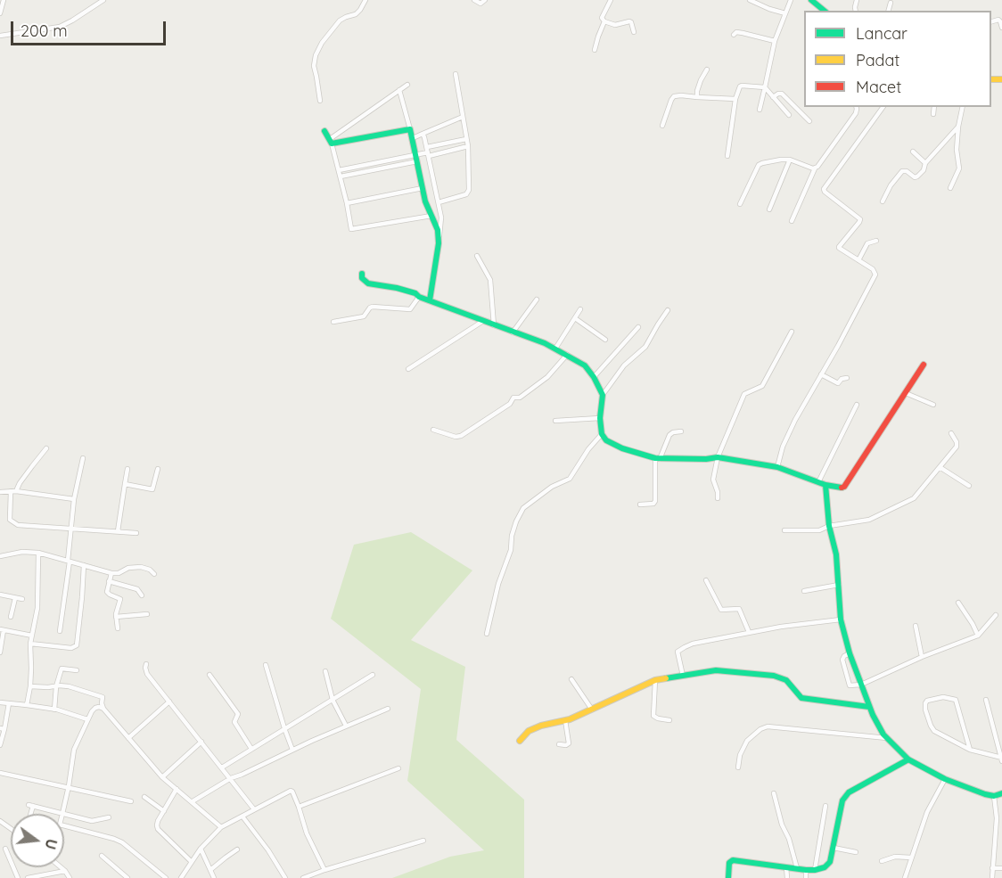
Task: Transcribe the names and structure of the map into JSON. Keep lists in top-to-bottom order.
{
  "legend": ["Lancar", "Padat", "Macet"],
  "scale_bar": "200 m",
  "north": "right"
}
